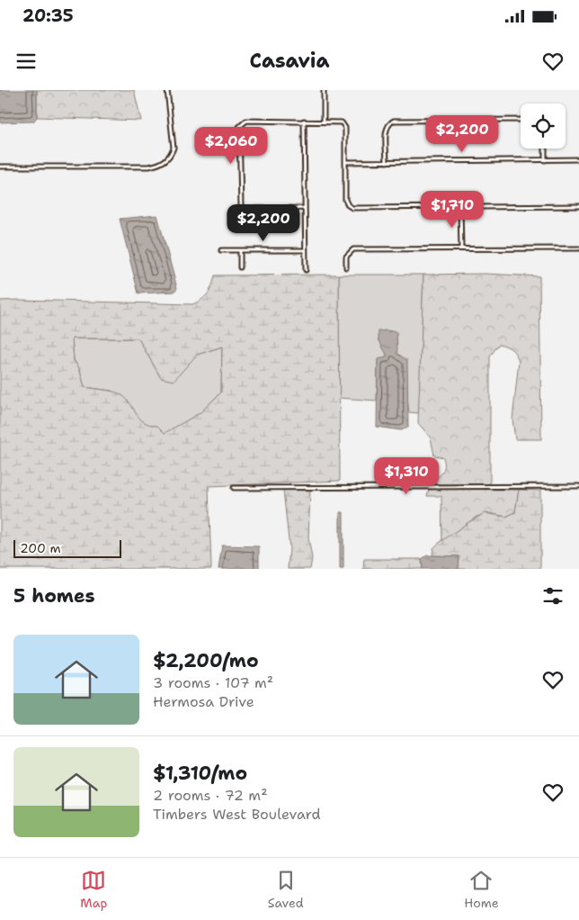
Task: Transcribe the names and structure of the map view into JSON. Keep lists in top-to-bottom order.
{
  "scale_bar": "200 m",
  "page": {
    "status": "20:35",
    "header": "Casavia",
    "price": [
      "$2,200",
      "$2,060",
      "$1,710",
      "$2,200",
      "$1,310"
    ],
    "scale": "200 m",
    "heading": "5 homes",
    "list": [
      {
        "name": "$2,200/mo",
        "note": "3 rooms · 107 m² · Hermosa Drive"
      },
      {
        "name": "$1,310/mo",
        "note": "2 rooms · 72 m² · Timbers West Boulevard"
      }
    ],
    "tabs": ["Map", "Saved", "Home"]
  }
}
